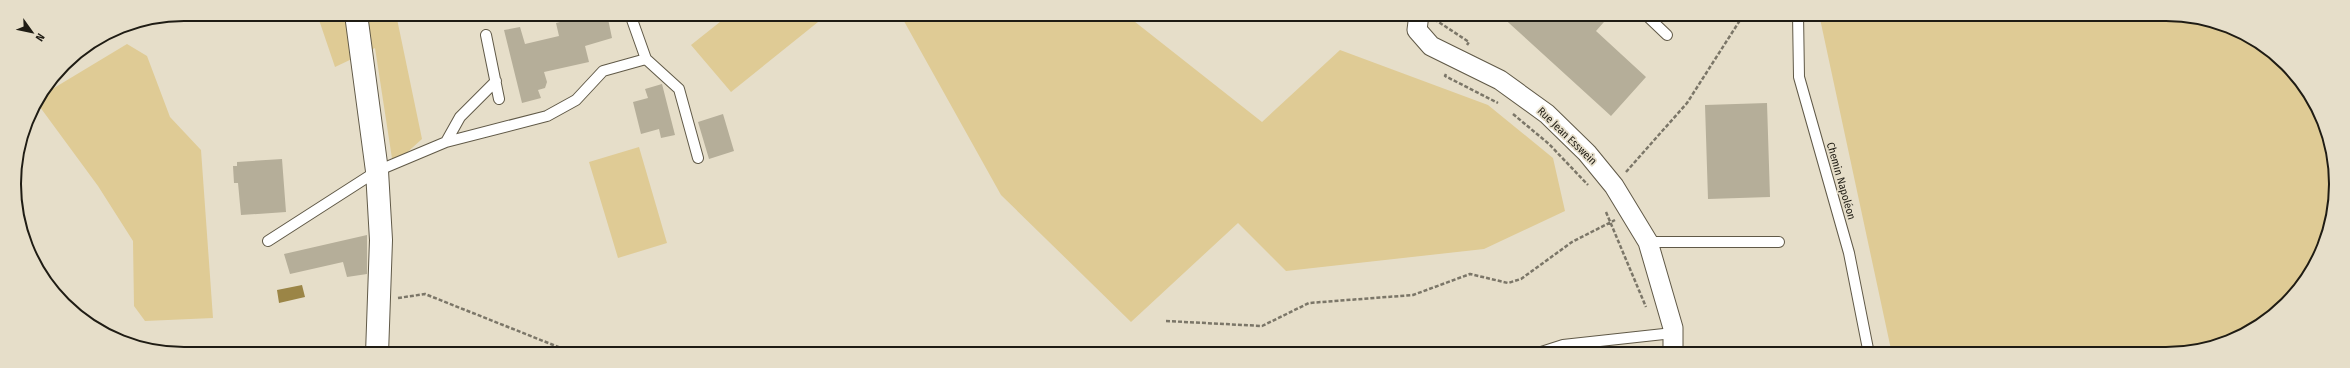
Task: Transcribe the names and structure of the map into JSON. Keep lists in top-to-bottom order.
{
  "streets": {
    "street": ["Rue Jean Esswein"],
    "lane": ["Chemin Napoléon"]
  },
  "north": "bottom right"
}
